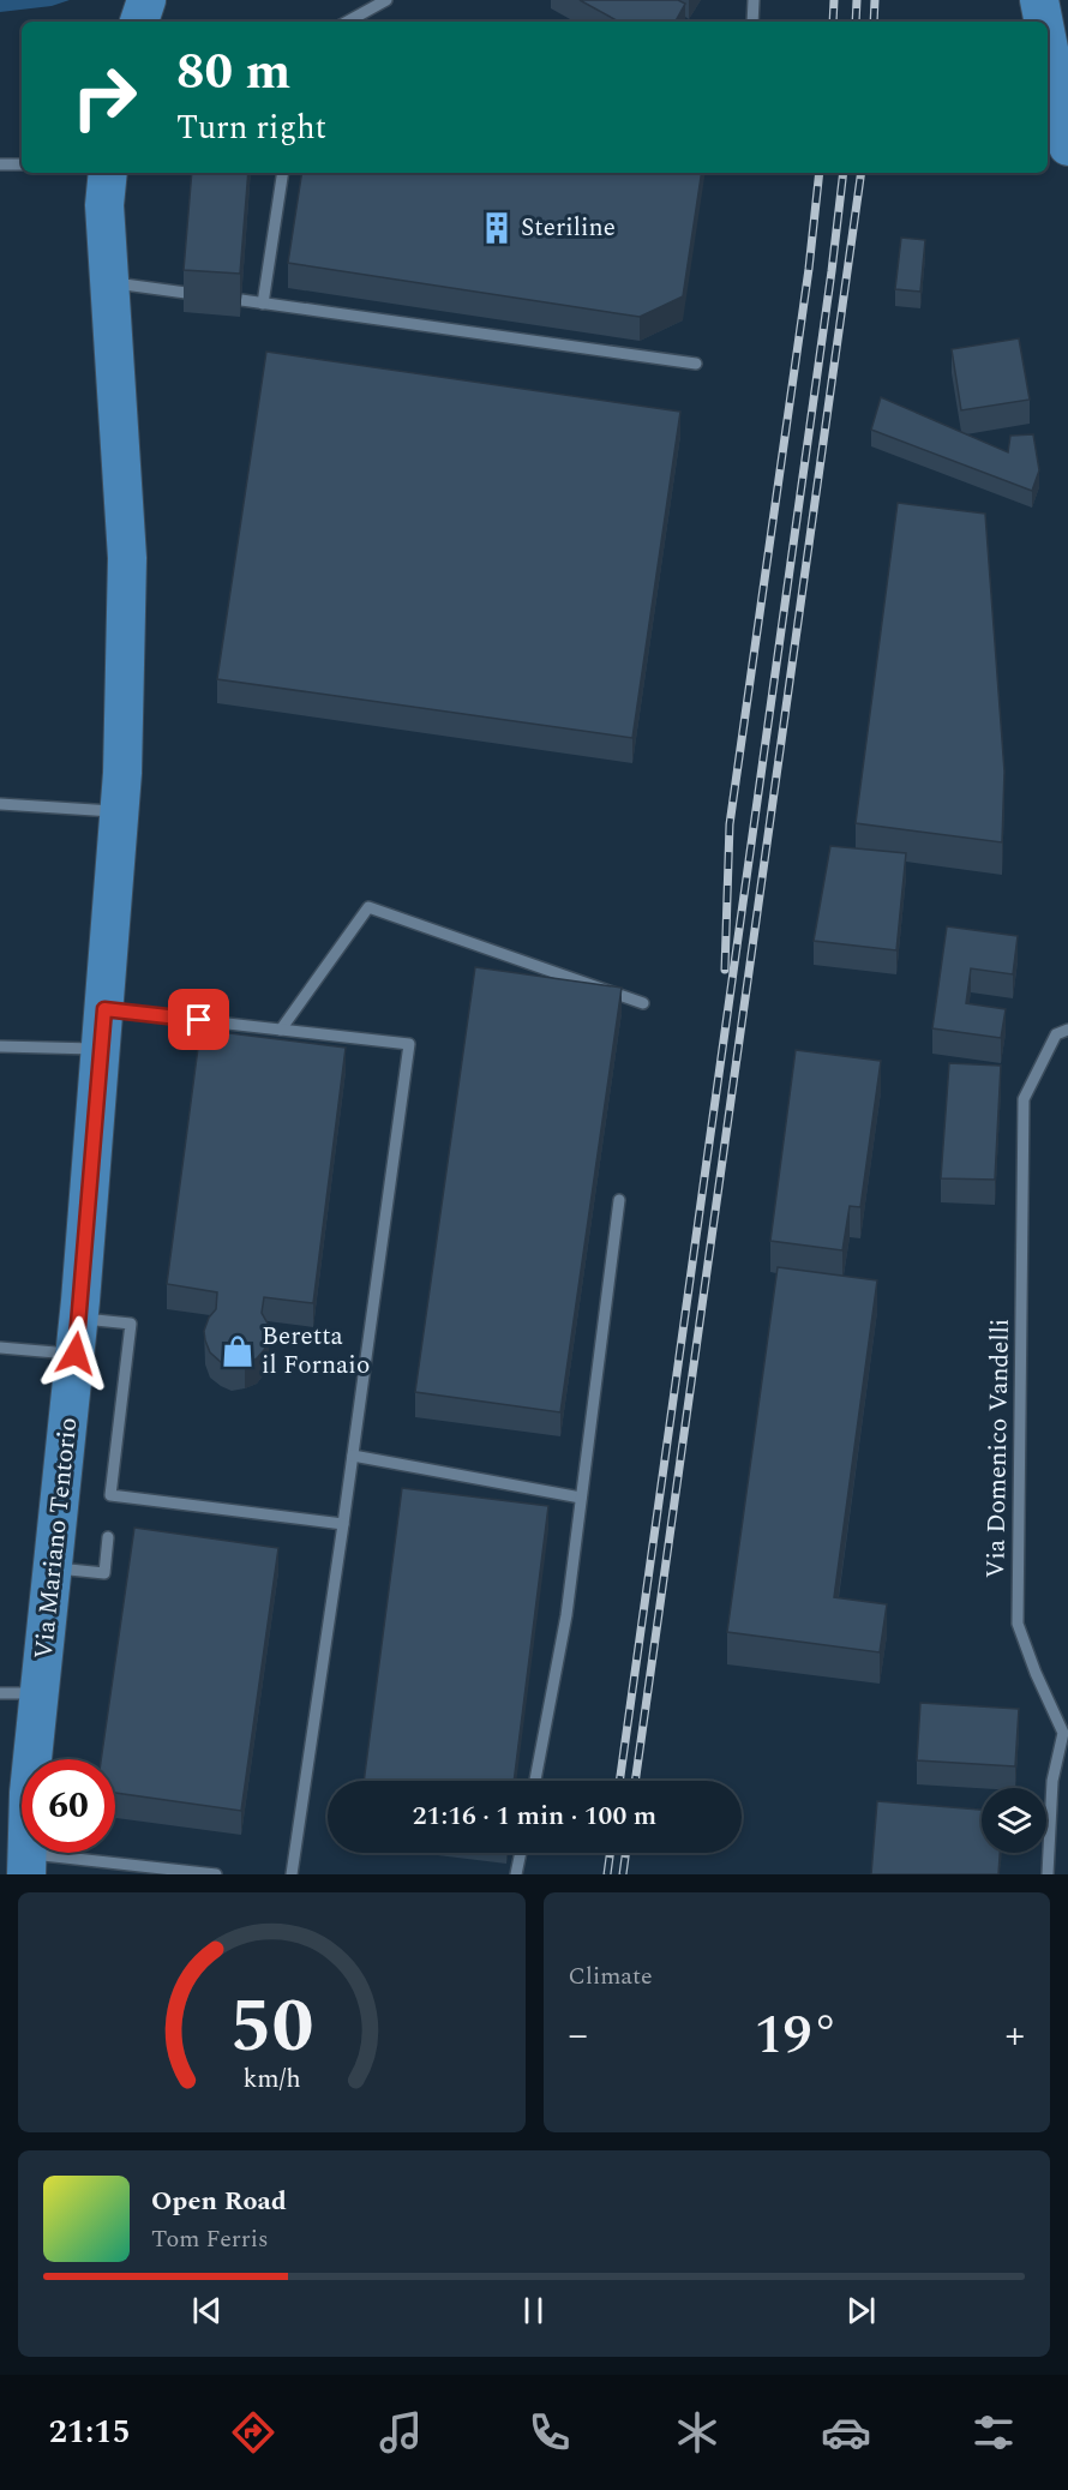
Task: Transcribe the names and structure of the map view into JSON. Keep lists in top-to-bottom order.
{
  "streets": {
    "main road": ["Via Mariano Tentorio"],
    "lane": ["Via Domenico Vandelli"]
  },
  "places": {
    "building": ["Steriline"],
    "shop": ["Beretta il Fornaio"]
  },
  "page": {
    "turn": ["80 m", "Turn right"],
    "limit": "60",
    "trip": "21:16 · 1 min · 100 m",
    "tile": "Climate",
    "heat": ["−", "19°", "+"],
    "song": ["Open Road", "Tom Ferris"],
    "tabs": "21:15",
    "gauge": ["50", "km/h"]
  }
}
